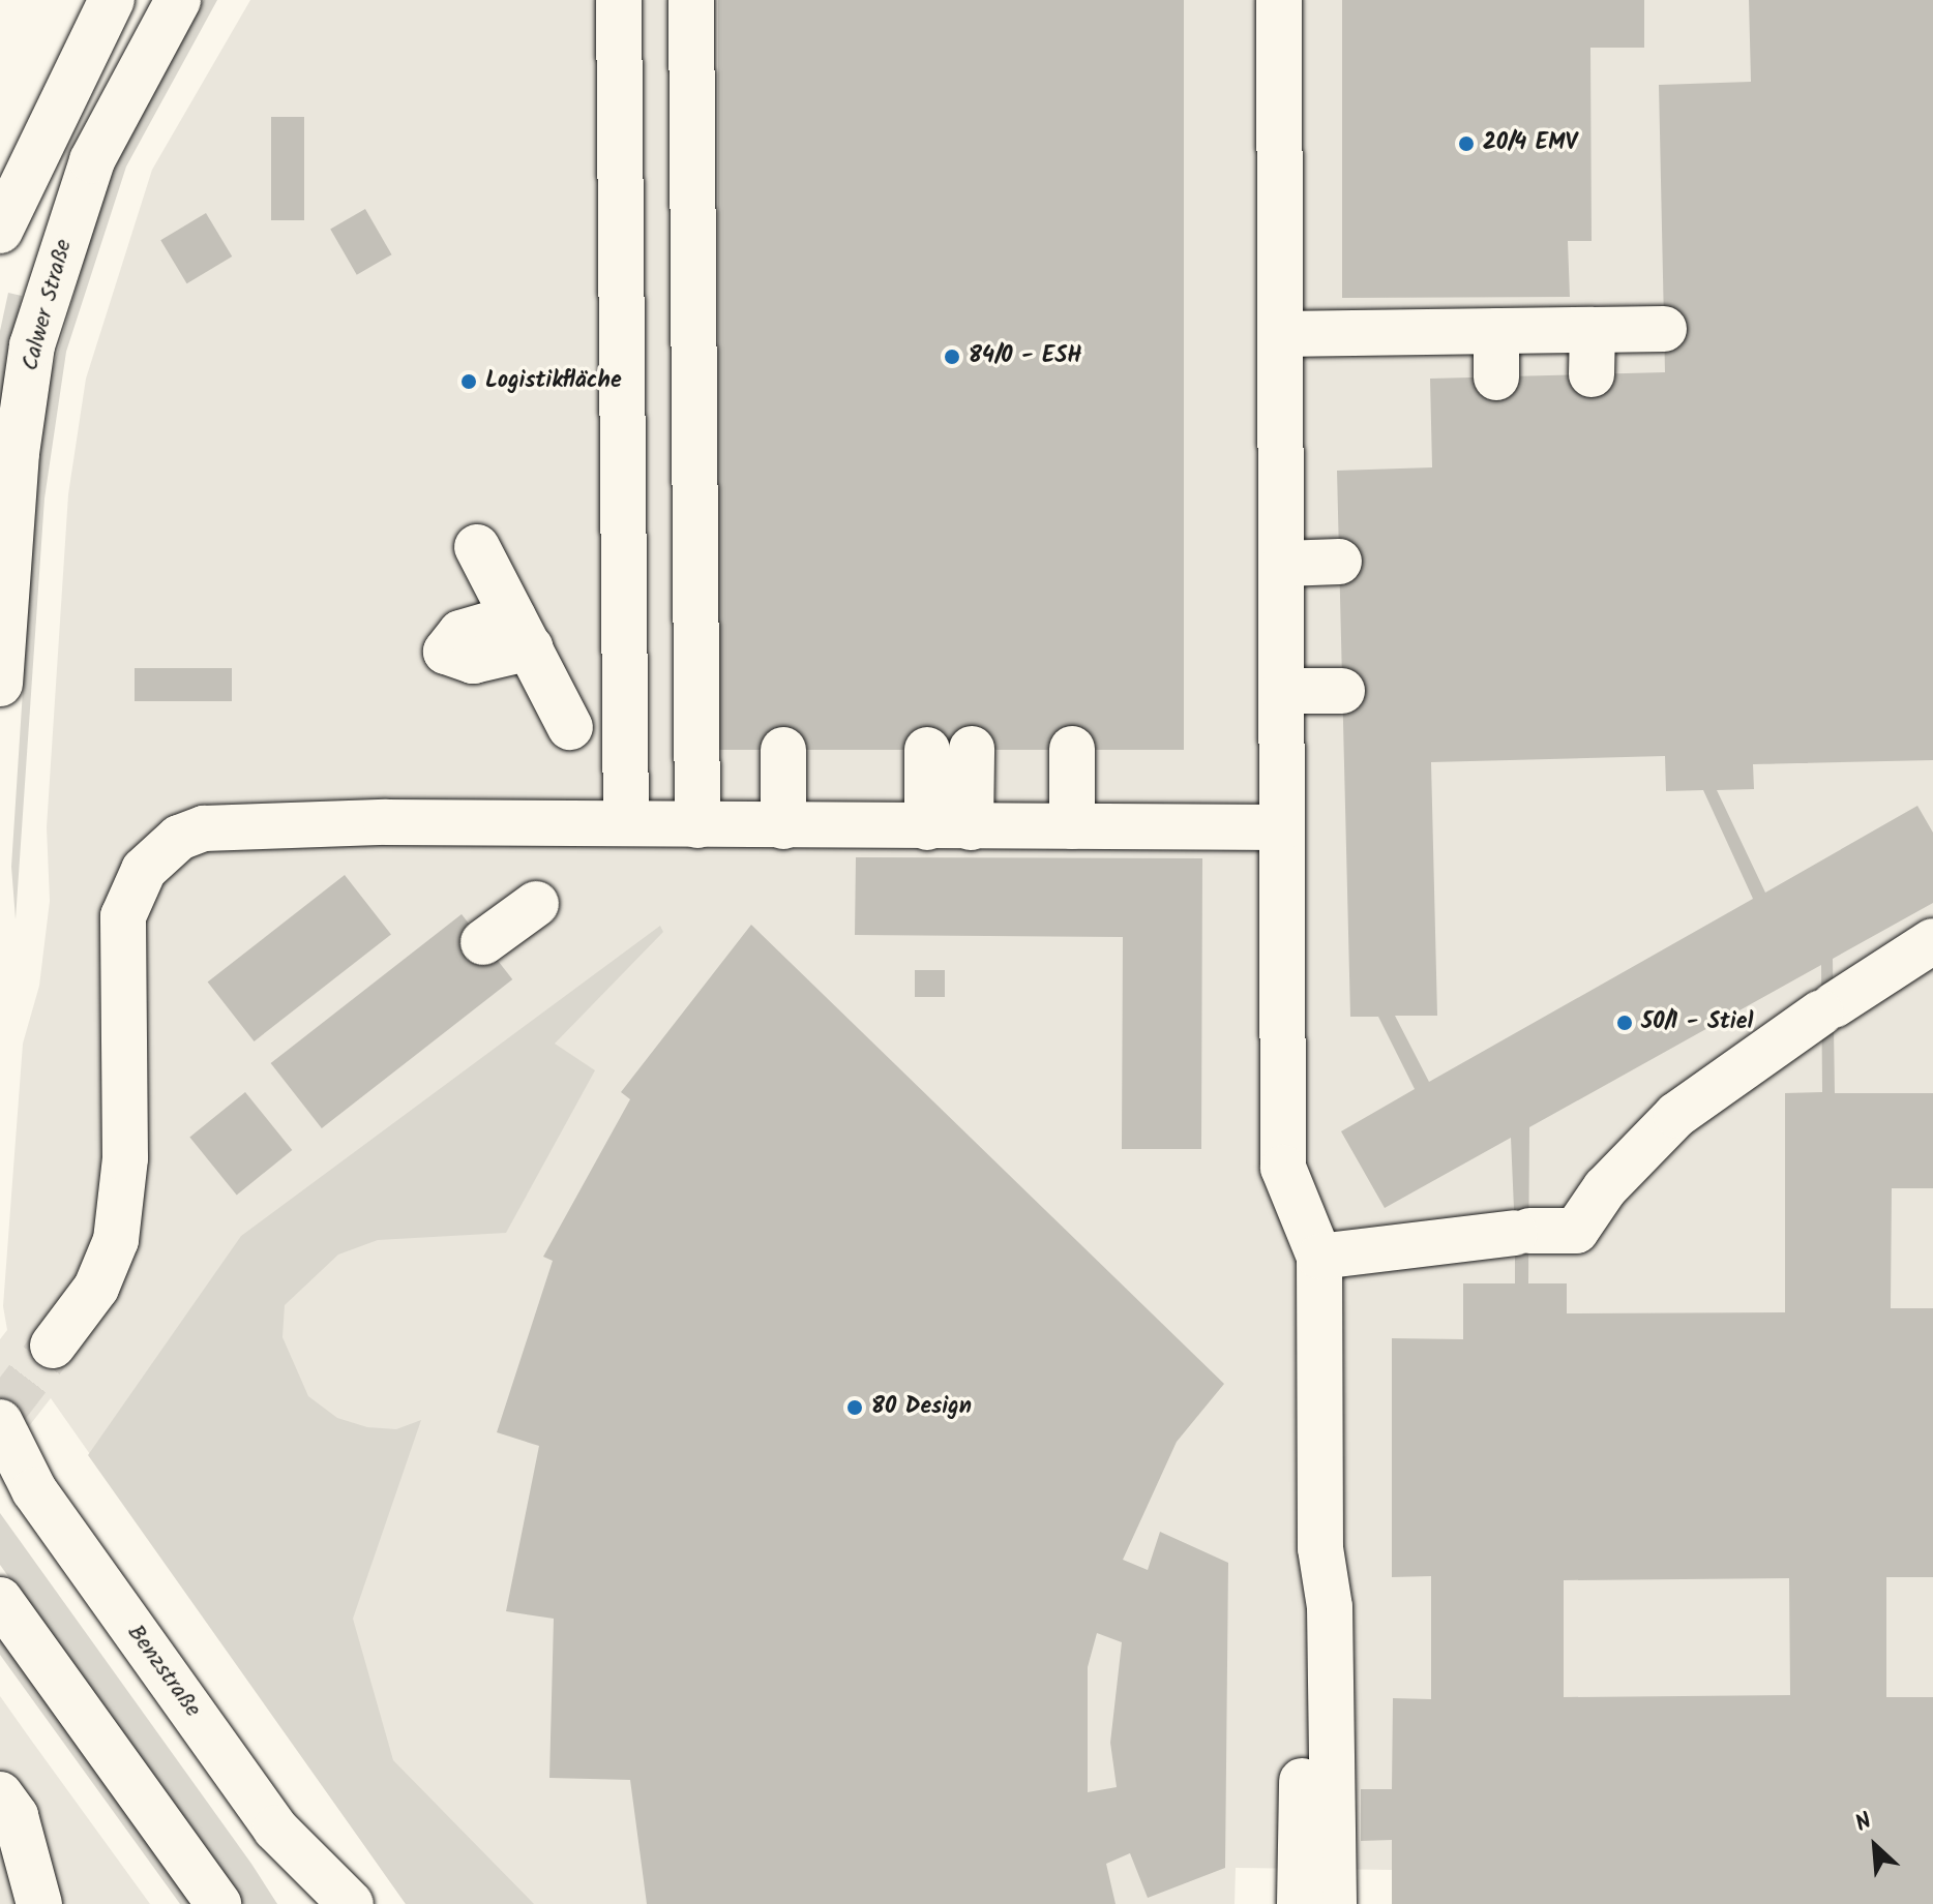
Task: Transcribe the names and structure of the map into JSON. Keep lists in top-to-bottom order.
{
  "streets": {
    "street": ["Calwer Straße", "Benzstraße"]
  },
  "places": [
    "20/4 EMV",
    "84/0 - ESH",
    "Logistikfläche",
    "50/1 - Stiel",
    "80 Design"
  ],
  "north": "top left"
}
